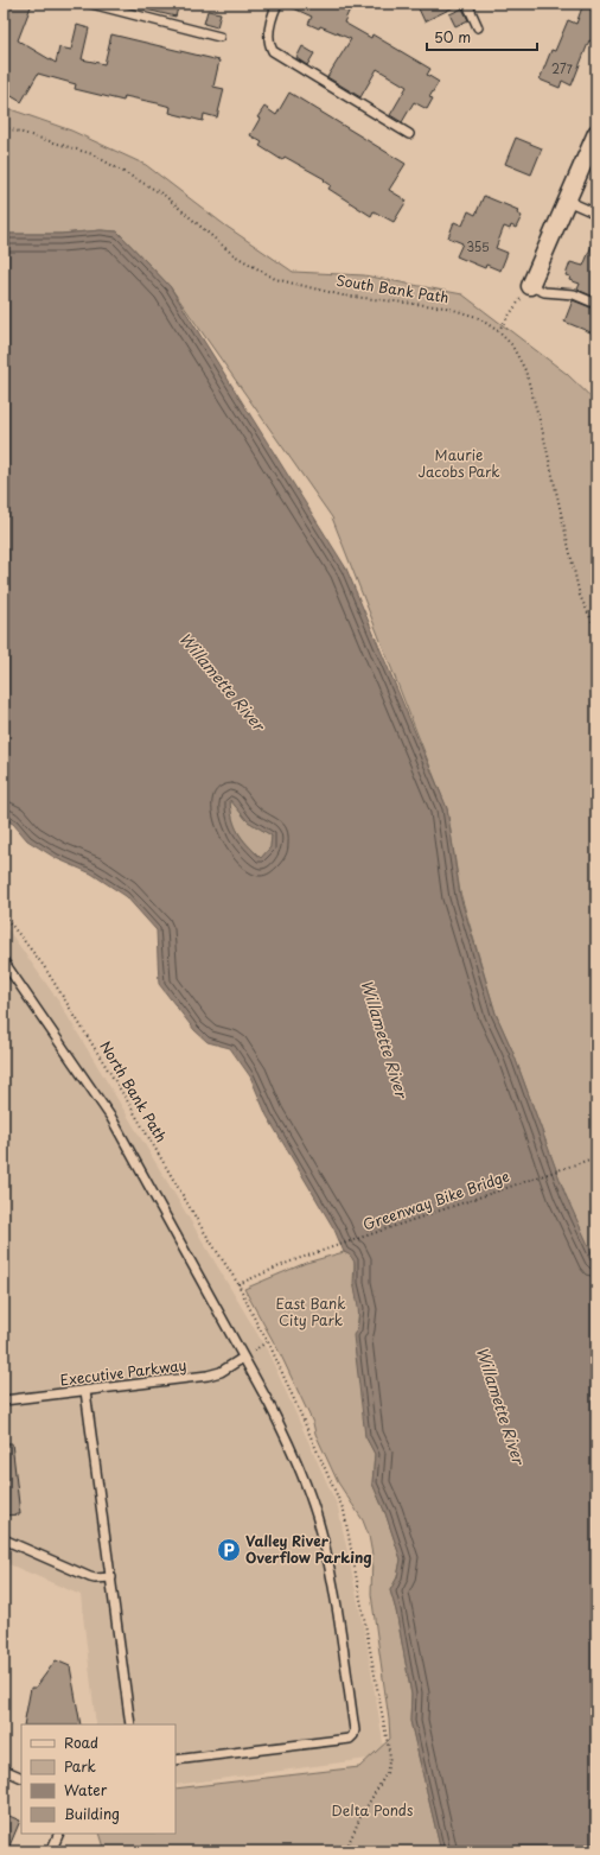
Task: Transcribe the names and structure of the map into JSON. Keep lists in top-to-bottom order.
{
  "streets": {
    "lane": ["Executive Parkway"],
    "path": ["South Bank Path", "North Bank Path", "Greenway Bike Bridge"]
  },
  "crossings": [
    ["North Bank Path", "Greenway Bike Bridge"]
  ],
  "water": ["Willamette River"],
  "parks": ["Maurie Jacobs Park", "East Bank City Park", "Delta Ponds"],
  "places": {
    "parking": ["Valley River Overflow Parking"]
  },
  "house_numbers": ["277", "355"],
  "legend": [
    "Road",
    "Park",
    "Water",
    "Building"
  ],
  "scale_bar": "50 m"
}
